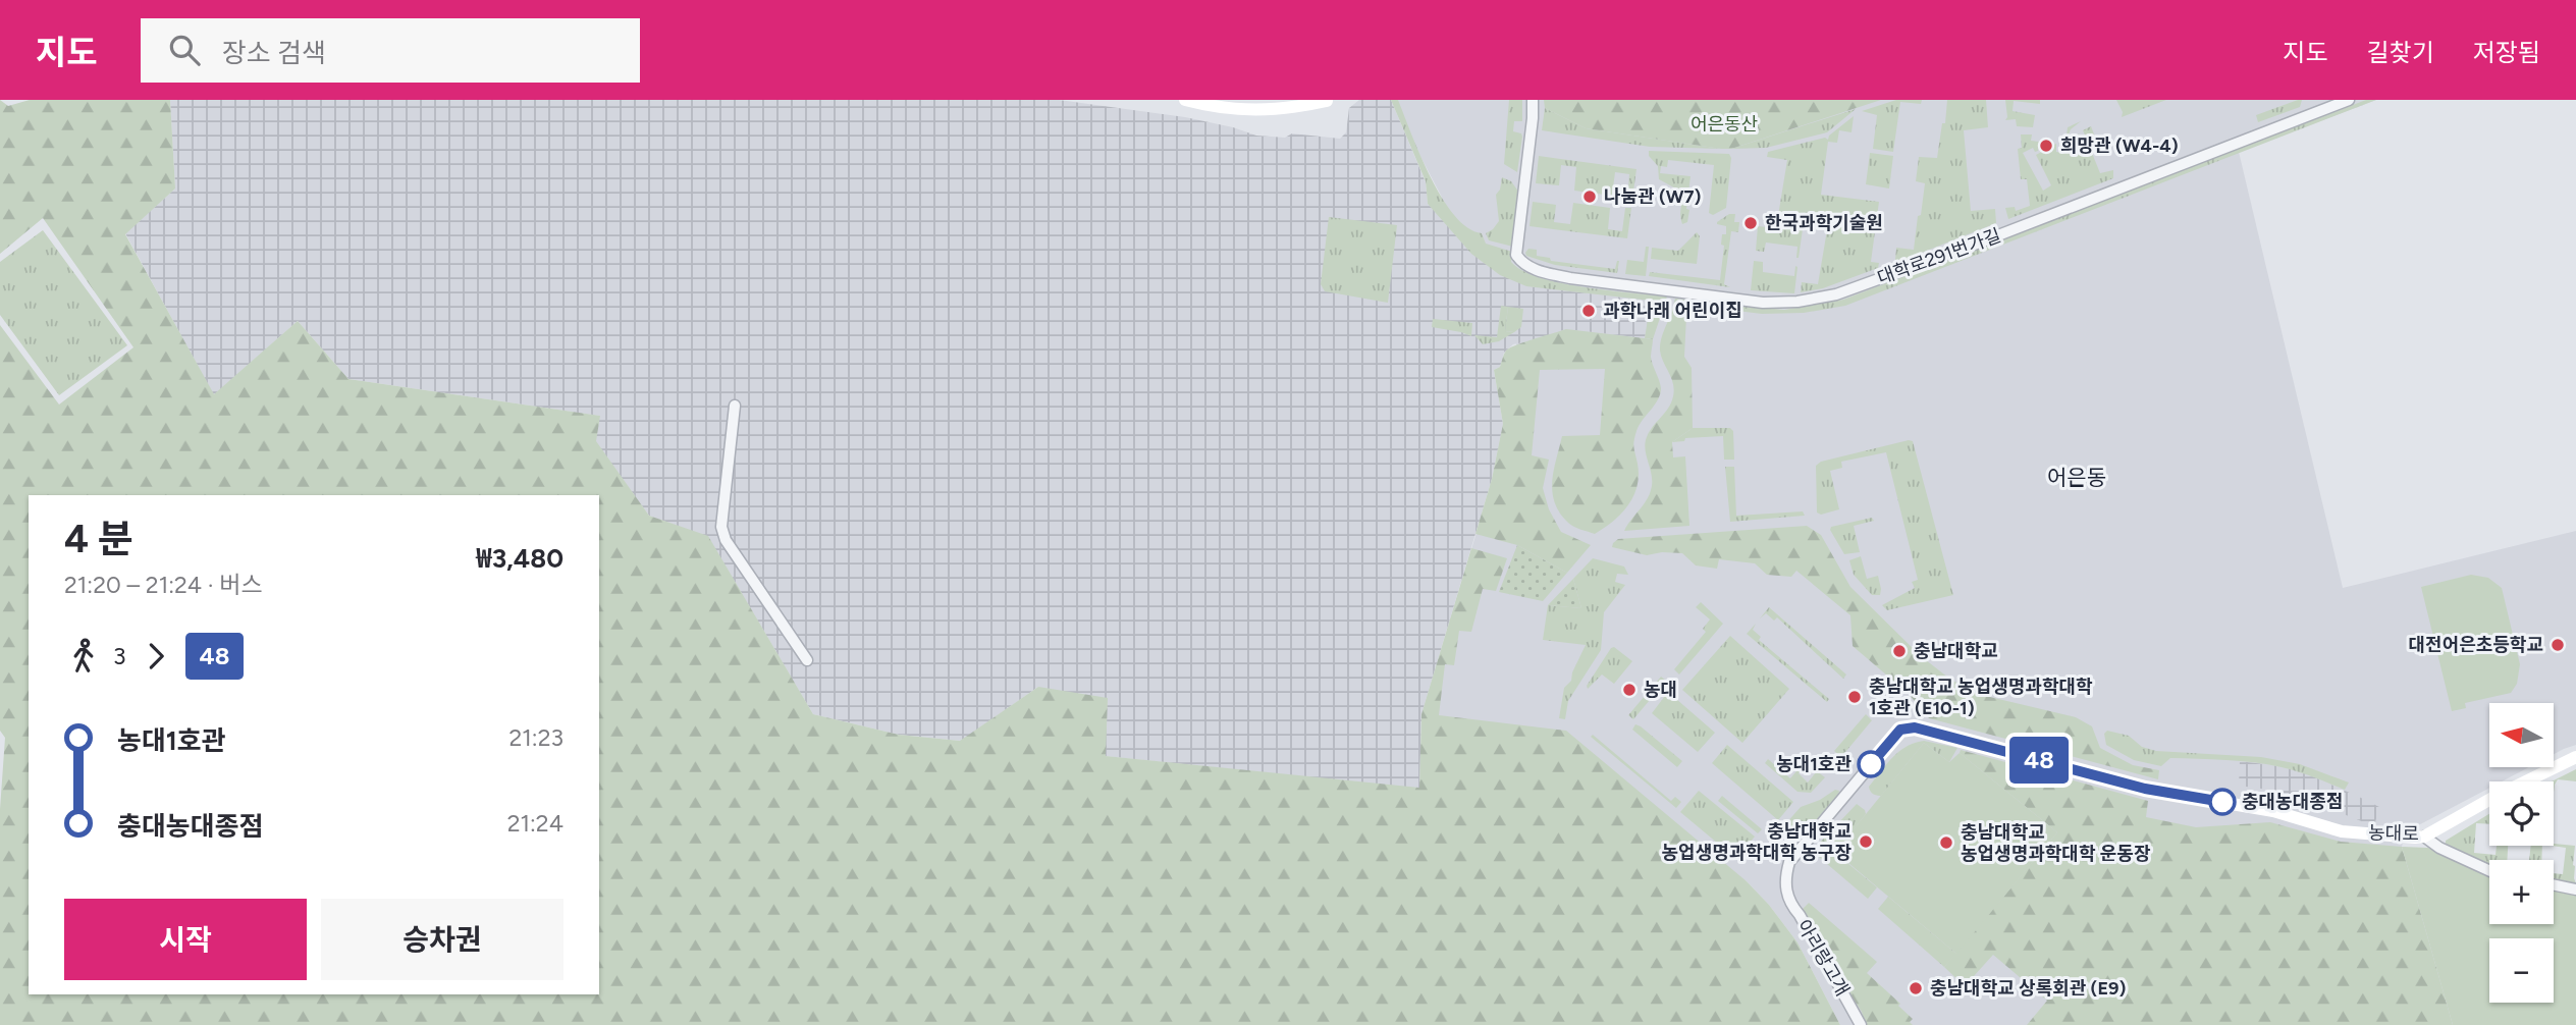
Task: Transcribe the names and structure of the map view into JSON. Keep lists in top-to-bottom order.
{
  "streets": {
    "street": ["대학로291번가길", "농대로", "아리랑고개"]
  },
  "crossings": [
    ["농대로", "아리랑고개"]
  ],
  "districts": ["어은동"],
  "parks": ["어은동산"],
  "places": [
    "희망관 (W4-4)",
    "나눔관 (W7)",
    "한국과학기술원",
    "과학나래 어린이집",
    "대전어은초등학교",
    "충남대학교",
    "농대",
    "충남대학교 농업생명과학대학 1호관 (E10-1)",
    "농대1호관",
    "충대농대종점",
    "충남대학교 농업생명과학대학 농구장",
    "충남대학교 농업생명과학대학 운동장",
    "충남대학교 상록회관 (E9)"
  ],
  "lines": ["bus line 48"],
  "north": "left",
  "page": {
    "header": "지도",
    "search": "장소 검색",
    "nav": ["지도", "길찾기", "저장됨"],
    "on_map": "48",
    "heading": ["4 분", "21:20 – 21:24 · 버스", "₩3,480"],
    "legs": ["3", "48"],
    "list": [
      {
        "name": "농대1호관",
        "value": "21:23"
      },
      {
        "name": "충대농대종점",
        "value": "21:24"
      }
    ],
    "map_buttons": ["+", "−"],
    "buttons": ["시작", "승차권"]
  }
}
